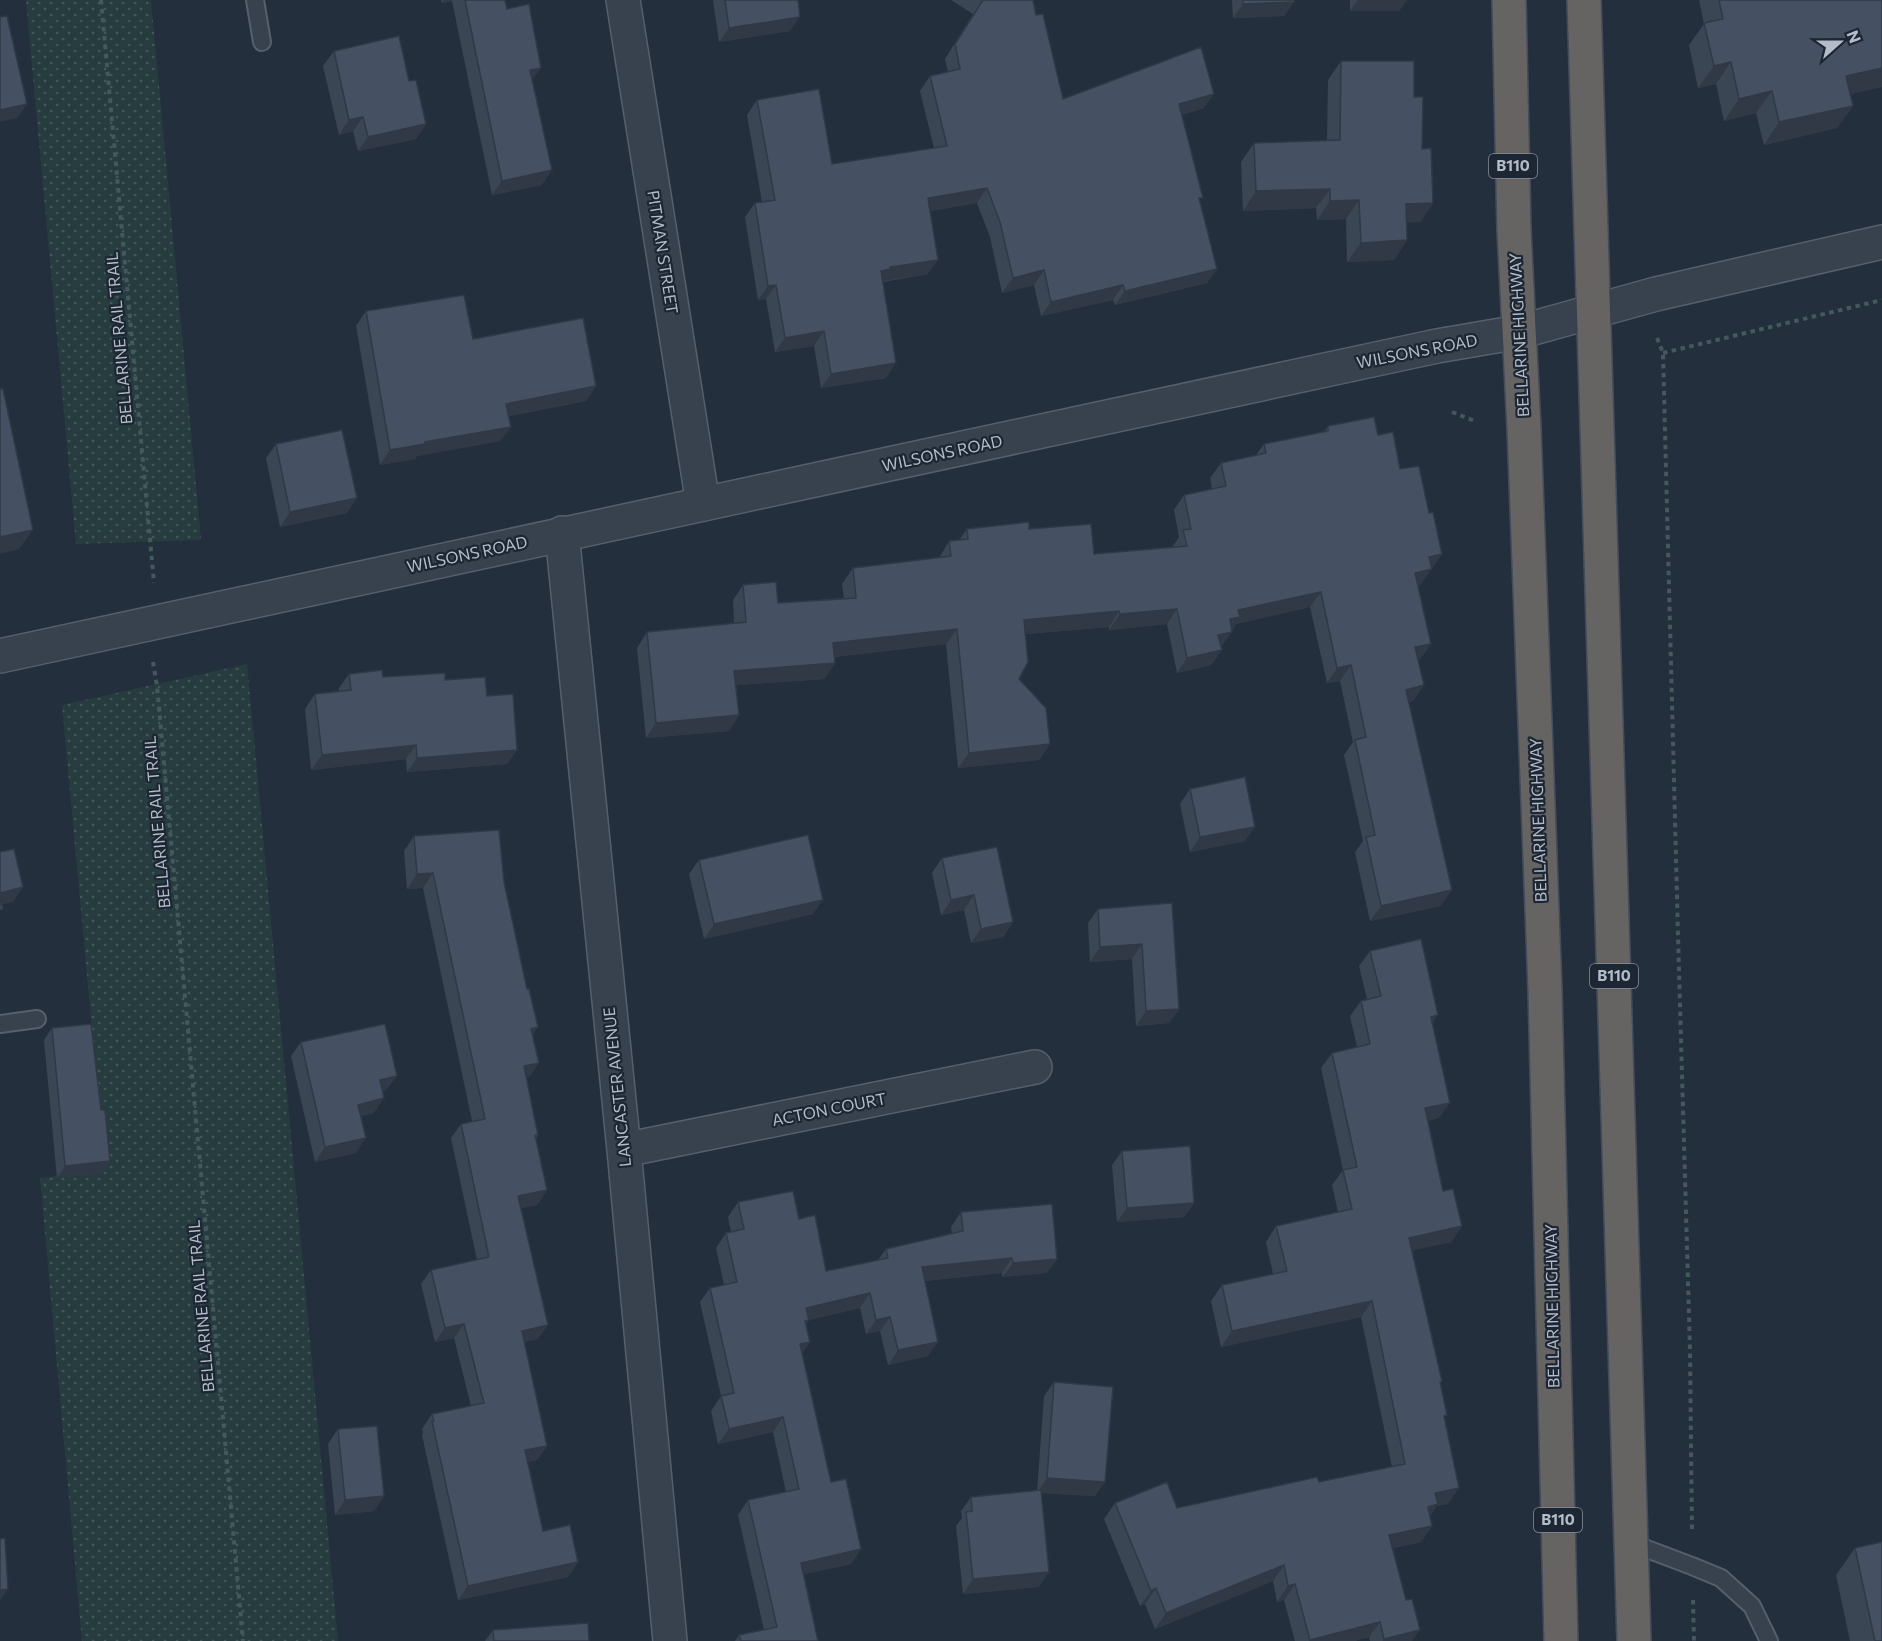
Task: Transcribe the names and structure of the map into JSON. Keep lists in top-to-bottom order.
{
  "streets": {
    "highway": ["B110", "BELLARINE HIGHWAY"],
    "street": [
      "PITMAN STREET",
      "WILSONS ROAD",
      "LANCASTER AVENUE",
      "ACTON COURT"
    ],
    "path": ["BELLARINE RAIL TRAIL"]
  },
  "crossings": [
    ["B110", "WILSONS ROAD"],
    ["PITMAN STREET", "WILSONS ROAD"],
    ["BELLARINE HIGHWAY", "WILSONS ROAD"],
    ["BELLARINE RAIL TRAIL", "WILSONS ROAD"],
    ["WILSONS ROAD", "LANCASTER AVENUE"],
    ["LANCASTER AVENUE", "ACTON COURT"]
  ],
  "north": "right"
}
